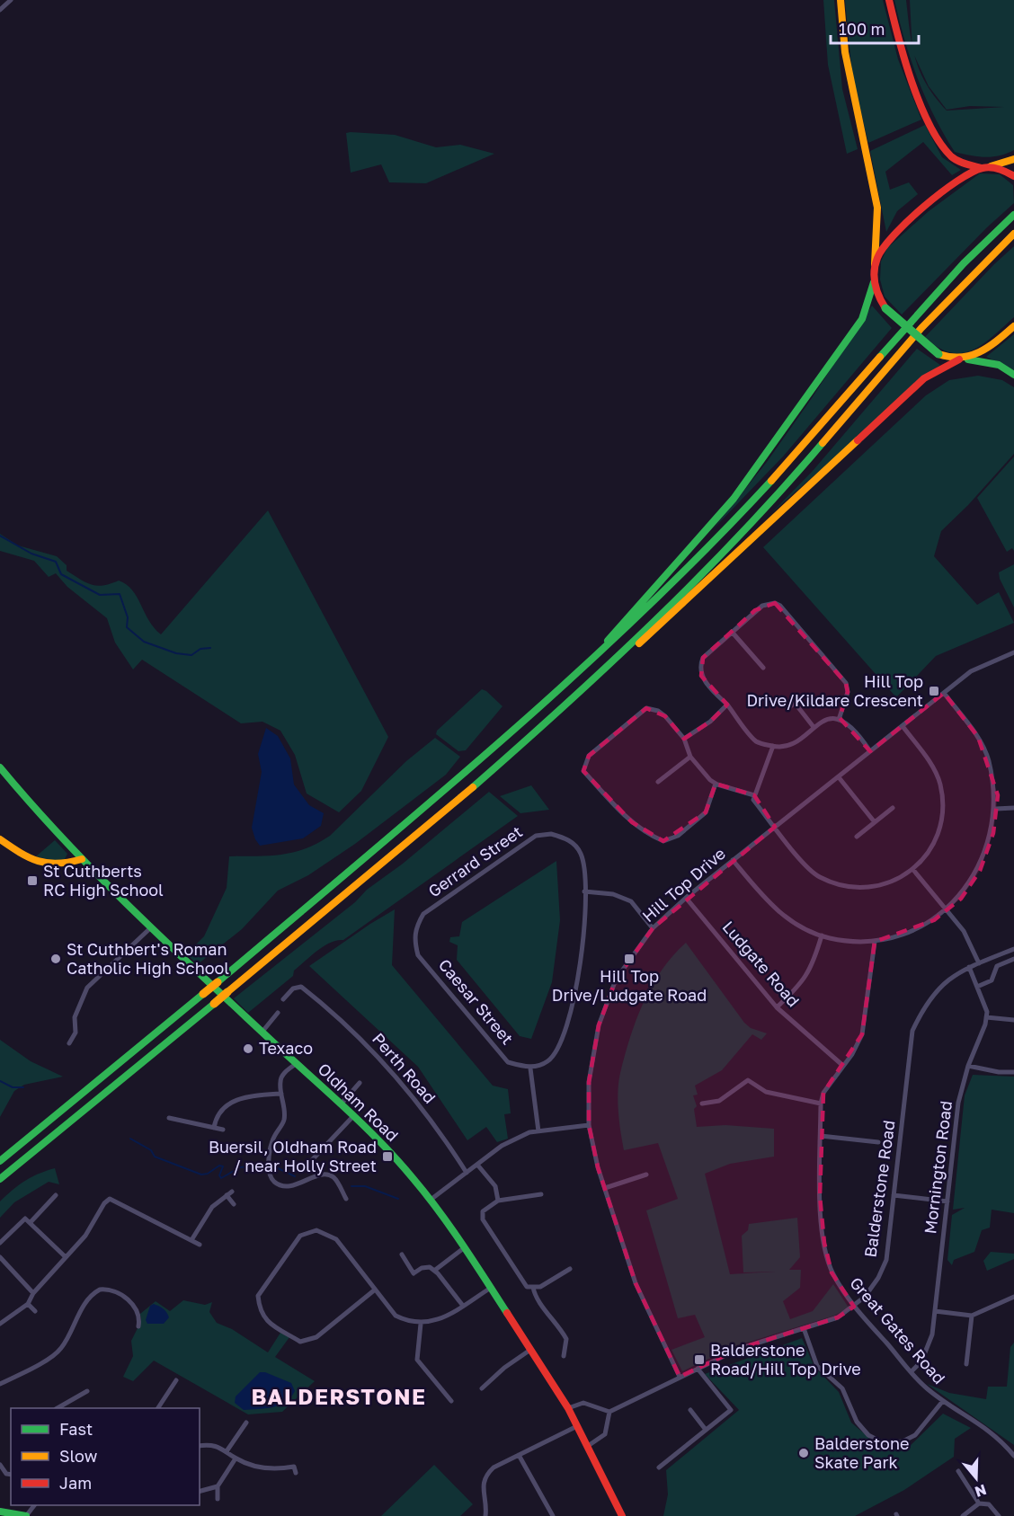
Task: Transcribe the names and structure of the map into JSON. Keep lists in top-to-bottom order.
{
  "streets": {
    "main road": ["Oldham Road"],
    "street": [
      "Gerrard Street",
      "Hill Top Drive",
      "Ludgate Road",
      "Caesar Street",
      "Perth Road",
      "Mornington Road",
      "Balderstone Road",
      "Great Gates Road"
    ]
  },
  "crossings": [
    ["Gerrard Street", "Caesar Street"],
    ["Hill Top Drive", "Ludgate Road"],
    ["Hill Top Drive", "Balderstone Road"],
    ["Ludgate Road", "Great Gates Road"],
    ["Mornington Road", "Great Gates Road"],
    ["Balderstone Road", "Great Gates Road"]
  ],
  "districts": ["BALDERSTONE"],
  "places": {
    "transit": [
      "Hill Top Drive/Kildare Crescent",
      "St Cuthberts RC High School",
      "Hill Top Drive/Ludgate Road",
      "Buersil, Oldham Road / near Holly Street",
      "Balderstone Road/Hill Top Drive"
    ],
    "other": ["St Cuthbert's Roman Catholic High School", "Texaco", "Balderstone Skate Park"]
  },
  "legend": ["Fast", "Slow", "Jam"],
  "scale_bar": "100 m",
  "north": "bottom"
}
